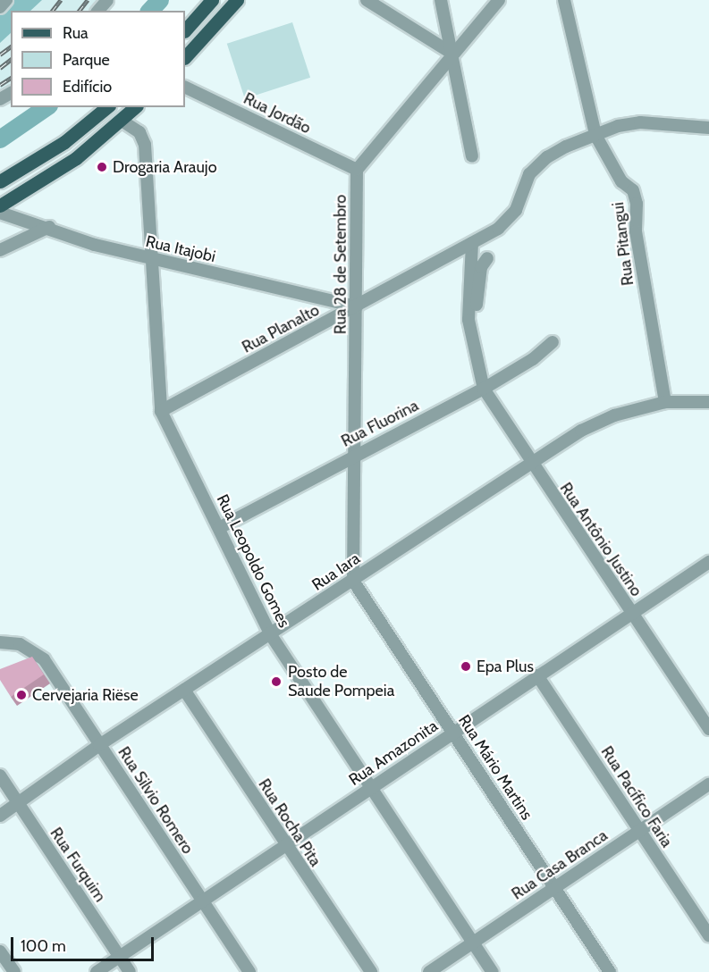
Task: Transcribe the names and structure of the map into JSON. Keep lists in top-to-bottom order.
{
  "streets": {
    "street": [
      "Rua Jordão",
      "Rua Pitangui",
      "Rua Itajobi",
      "Rua 28 de Setembro",
      "Rua Planalto",
      "Rua Fluorina",
      "Rua Antônio Justino",
      "Rua Leopoldo Gomes",
      "Rua Iara",
      "Rua Amazonita",
      "Rua Mário Martins",
      "Rua Pacífico Faria",
      "Rua Silvio Romero",
      "Rua Rocha Pita",
      "Rua Furquim",
      "Rua Casa Branca"
    ]
  },
  "crossings": [
    ["Rua Jordão", "Rua 28 de Setembro"],
    ["Rua Pitangui", "Rua Iara"],
    ["Rua Itajobi", "Rua 28 de Setembro"],
    ["Rua Itajobi", "Rua Planalto"],
    ["Rua Itajobi", "Rua Leopoldo Gomes"],
    ["Rua 28 de Setembro", "Rua Planalto"],
    ["Rua 28 de Setembro", "Rua Fluorina"],
    ["Rua 28 de Setembro", "Rua Iara"],
    ["Rua 28 de Setembro", "Rua Mário Martins"],
    ["Rua Planalto", "Rua Antônio Justino"],
    ["Rua Planalto", "Rua Leopoldo Gomes"],
    ["Rua Fluorina", "Rua Antônio Justino"],
    ["Rua Fluorina", "Rua Leopoldo Gomes"],
    ["Rua Antônio Justino", "Rua Iara"],
    ["Rua Antônio Justino", "Rua Amazonita"],
    ["Rua Leopoldo Gomes", "Rua Iara"],
    ["Rua Leopoldo Gomes", "Rua Amazonita"],
    ["Rua Leopoldo Gomes", "Rua Casa Branca"],
    ["Rua Iara", "Rua Mário Martins"],
    ["Rua Iara", "Rua Silvio Romero"],
    ["Rua Iara", "Rua Rocha Pita"],
    ["Rua Iara", "Rua Furquim"],
    ["Rua Amazonita", "Rua Mário Martins"],
    ["Rua Amazonita", "Rua Pacífico Faria"],
    ["Rua Amazonita", "Rua Silvio Romero"],
    ["Rua Amazonita", "Rua Rocha Pita"],
    ["Rua Amazonita", "Rua Furquim"],
    ["Rua Mário Martins", "Rua Casa Branca"],
    ["Rua Pacífico Faria", "Rua Casa Branca"]
  ],
  "places": [
    "Drogaria Araujo",
    "Epa Plus",
    "Posto de Saude Pompeia",
    "Cervejaria Riëse"
  ],
  "legend": ["Rua", "Parque", "Edifício"],
  "scale_bar": "100 m"
}
